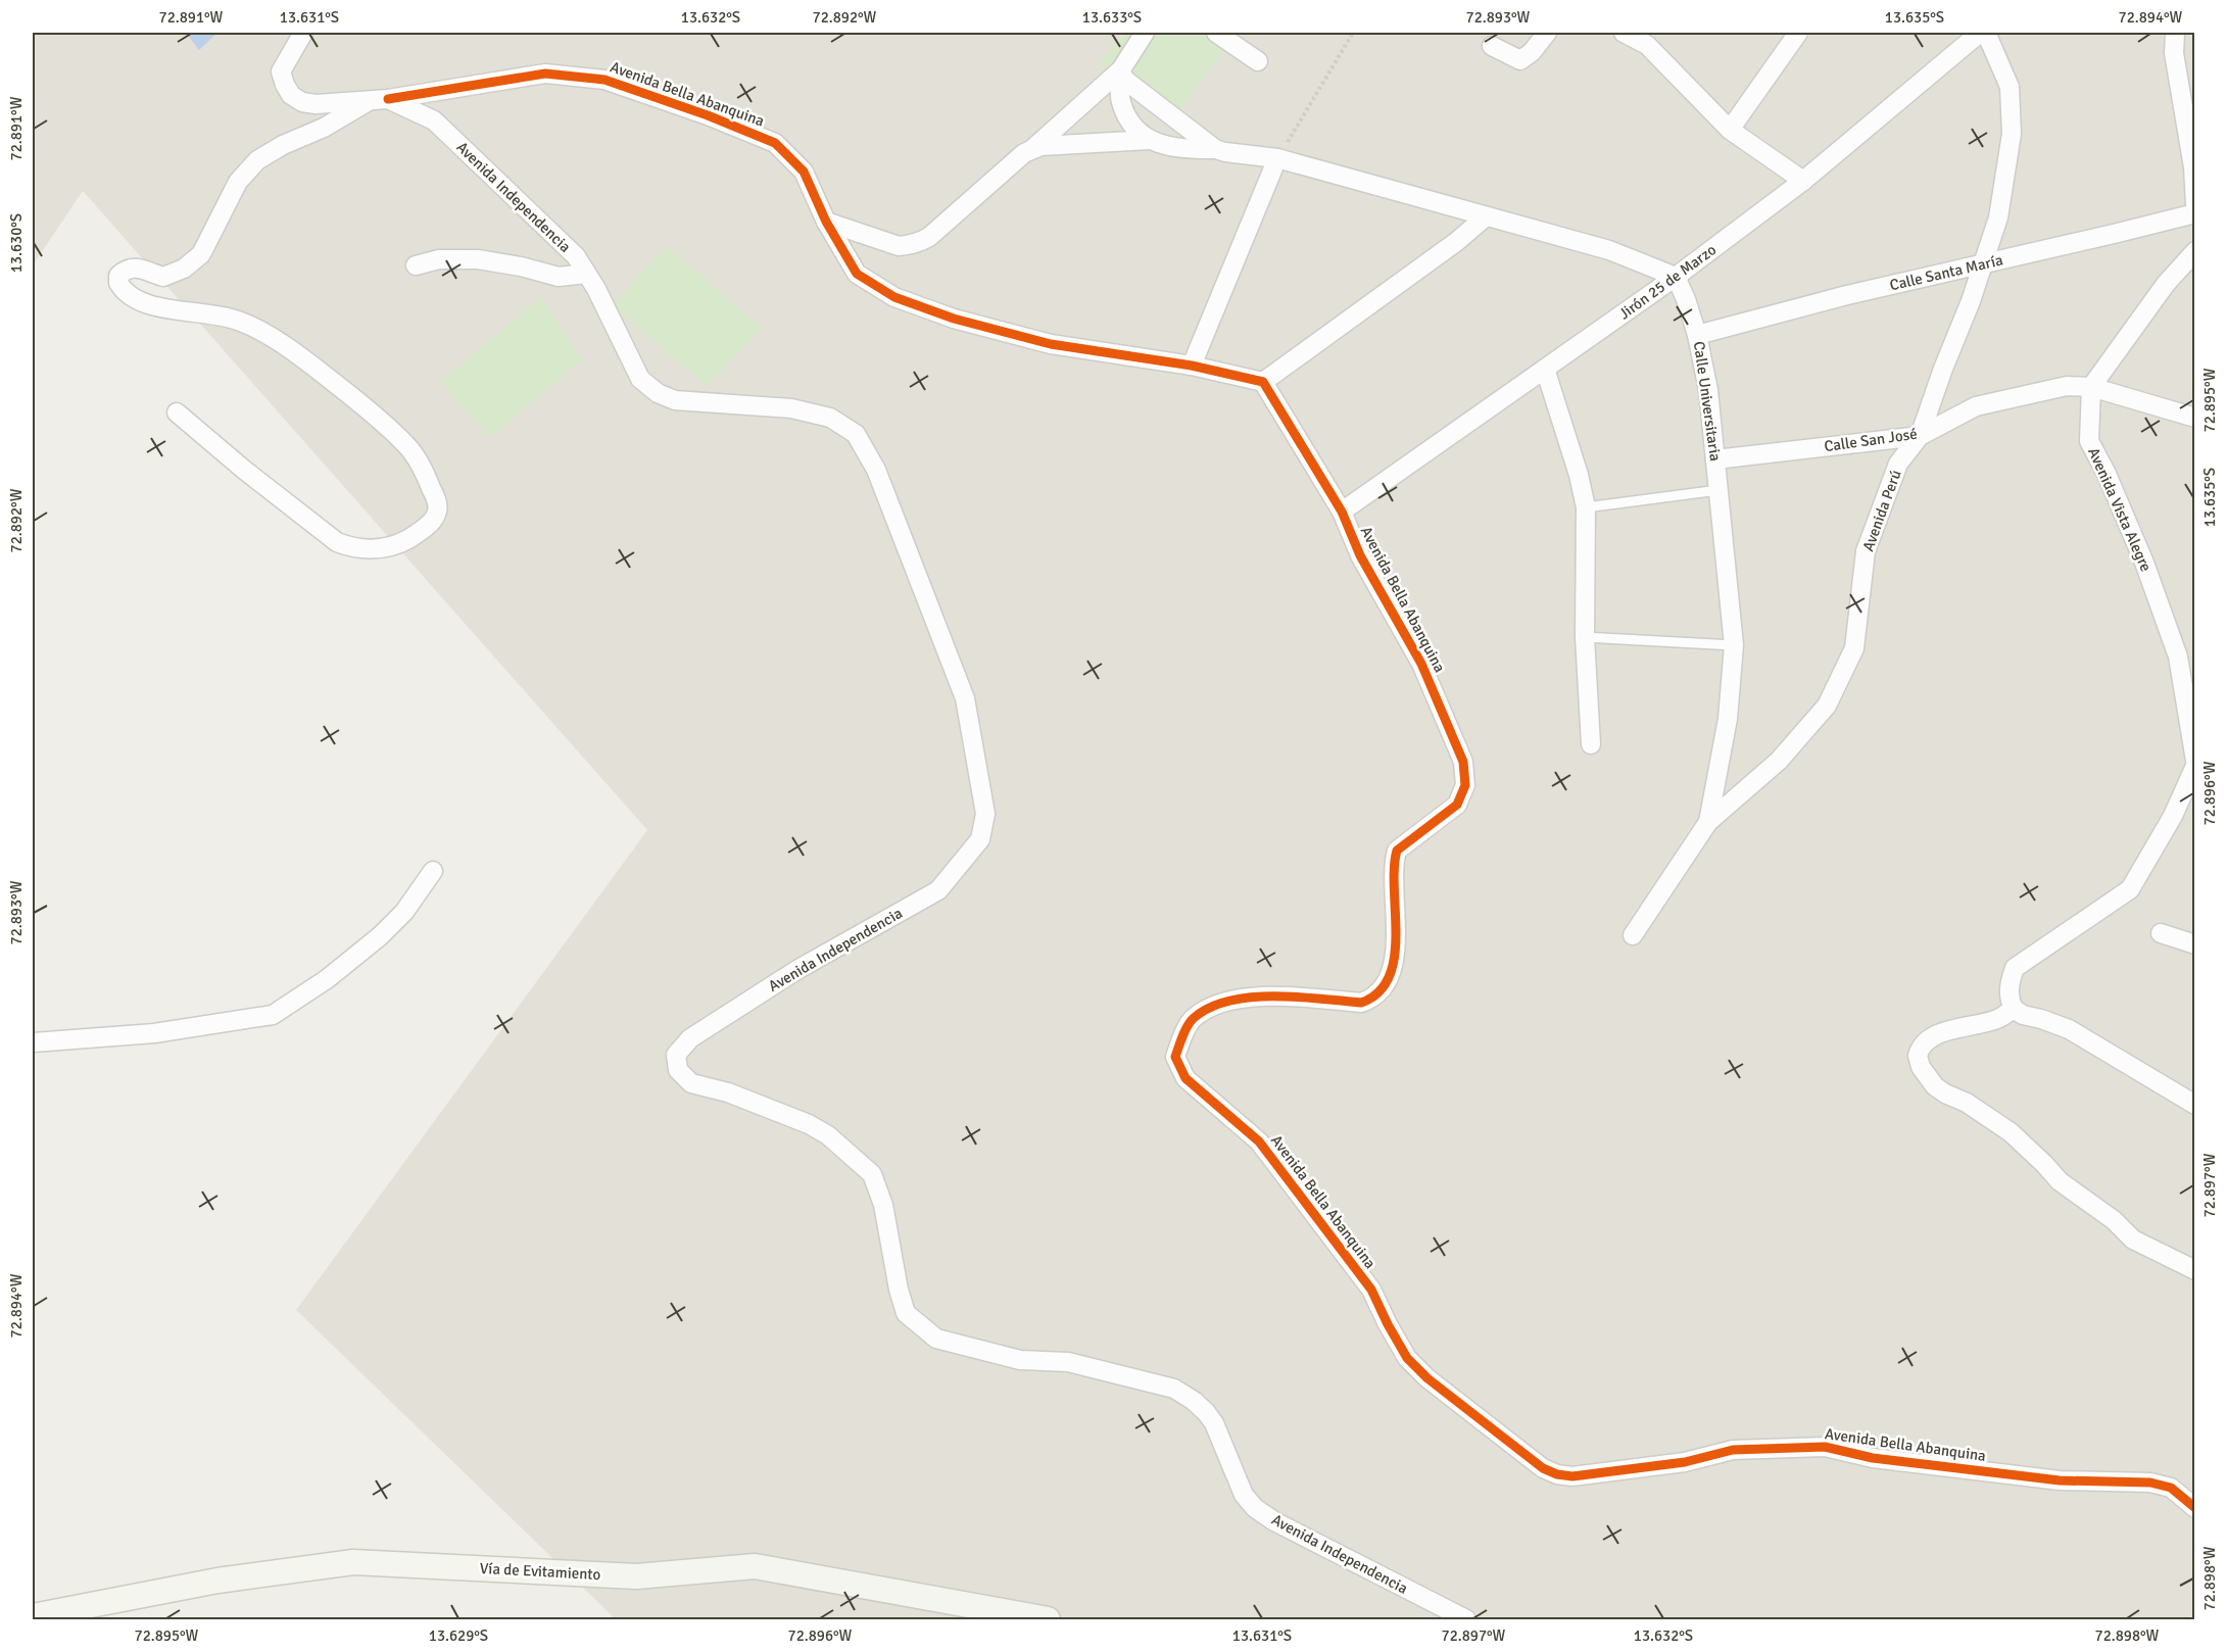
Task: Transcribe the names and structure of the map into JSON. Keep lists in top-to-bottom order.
{
  "streets": {
    "main road": ["Vía de Evitamiento"],
    "street": [
      "Avenida Bella Abanquina",
      "Avenida Independencia",
      "Calle Santa María",
      "Jirón 25 de Marzo",
      "Calle Universitaria",
      "Calle San José",
      "Avenida Vista Alegre",
      "Avenida Perú"
    ]
  },
  "crossings": [
    ["Avenida Bella Abanquina", "Avenida Independencia"],
    ["Avenida Bella Abanquina", "Jirón 25 de Marzo"],
    ["Calle Santa María", "Calle Universitaria"],
    ["Calle Santa María", "Avenida Perú"],
    ["Jirón 25 de Marzo", "Calle Universitaria"],
    ["Calle Universitaria", "Calle San José"],
    ["Calle Universitaria", "Avenida Perú"],
    ["Calle San José", "Avenida Vista Alegre"],
    ["Calle San José", "Avenida Perú"]
  ],
  "coordinates": [
    "72.891°W",
    "13.631°S",
    "13.632°S",
    "72.892°W",
    "13.633°S",
    "72.893°W",
    "13.635°S",
    "72.894°W",
    "13.630°S",
    "72.895°W",
    "72.896°W",
    "72.897°W",
    "72.898°W",
    "13.629°S"
  ]
}
